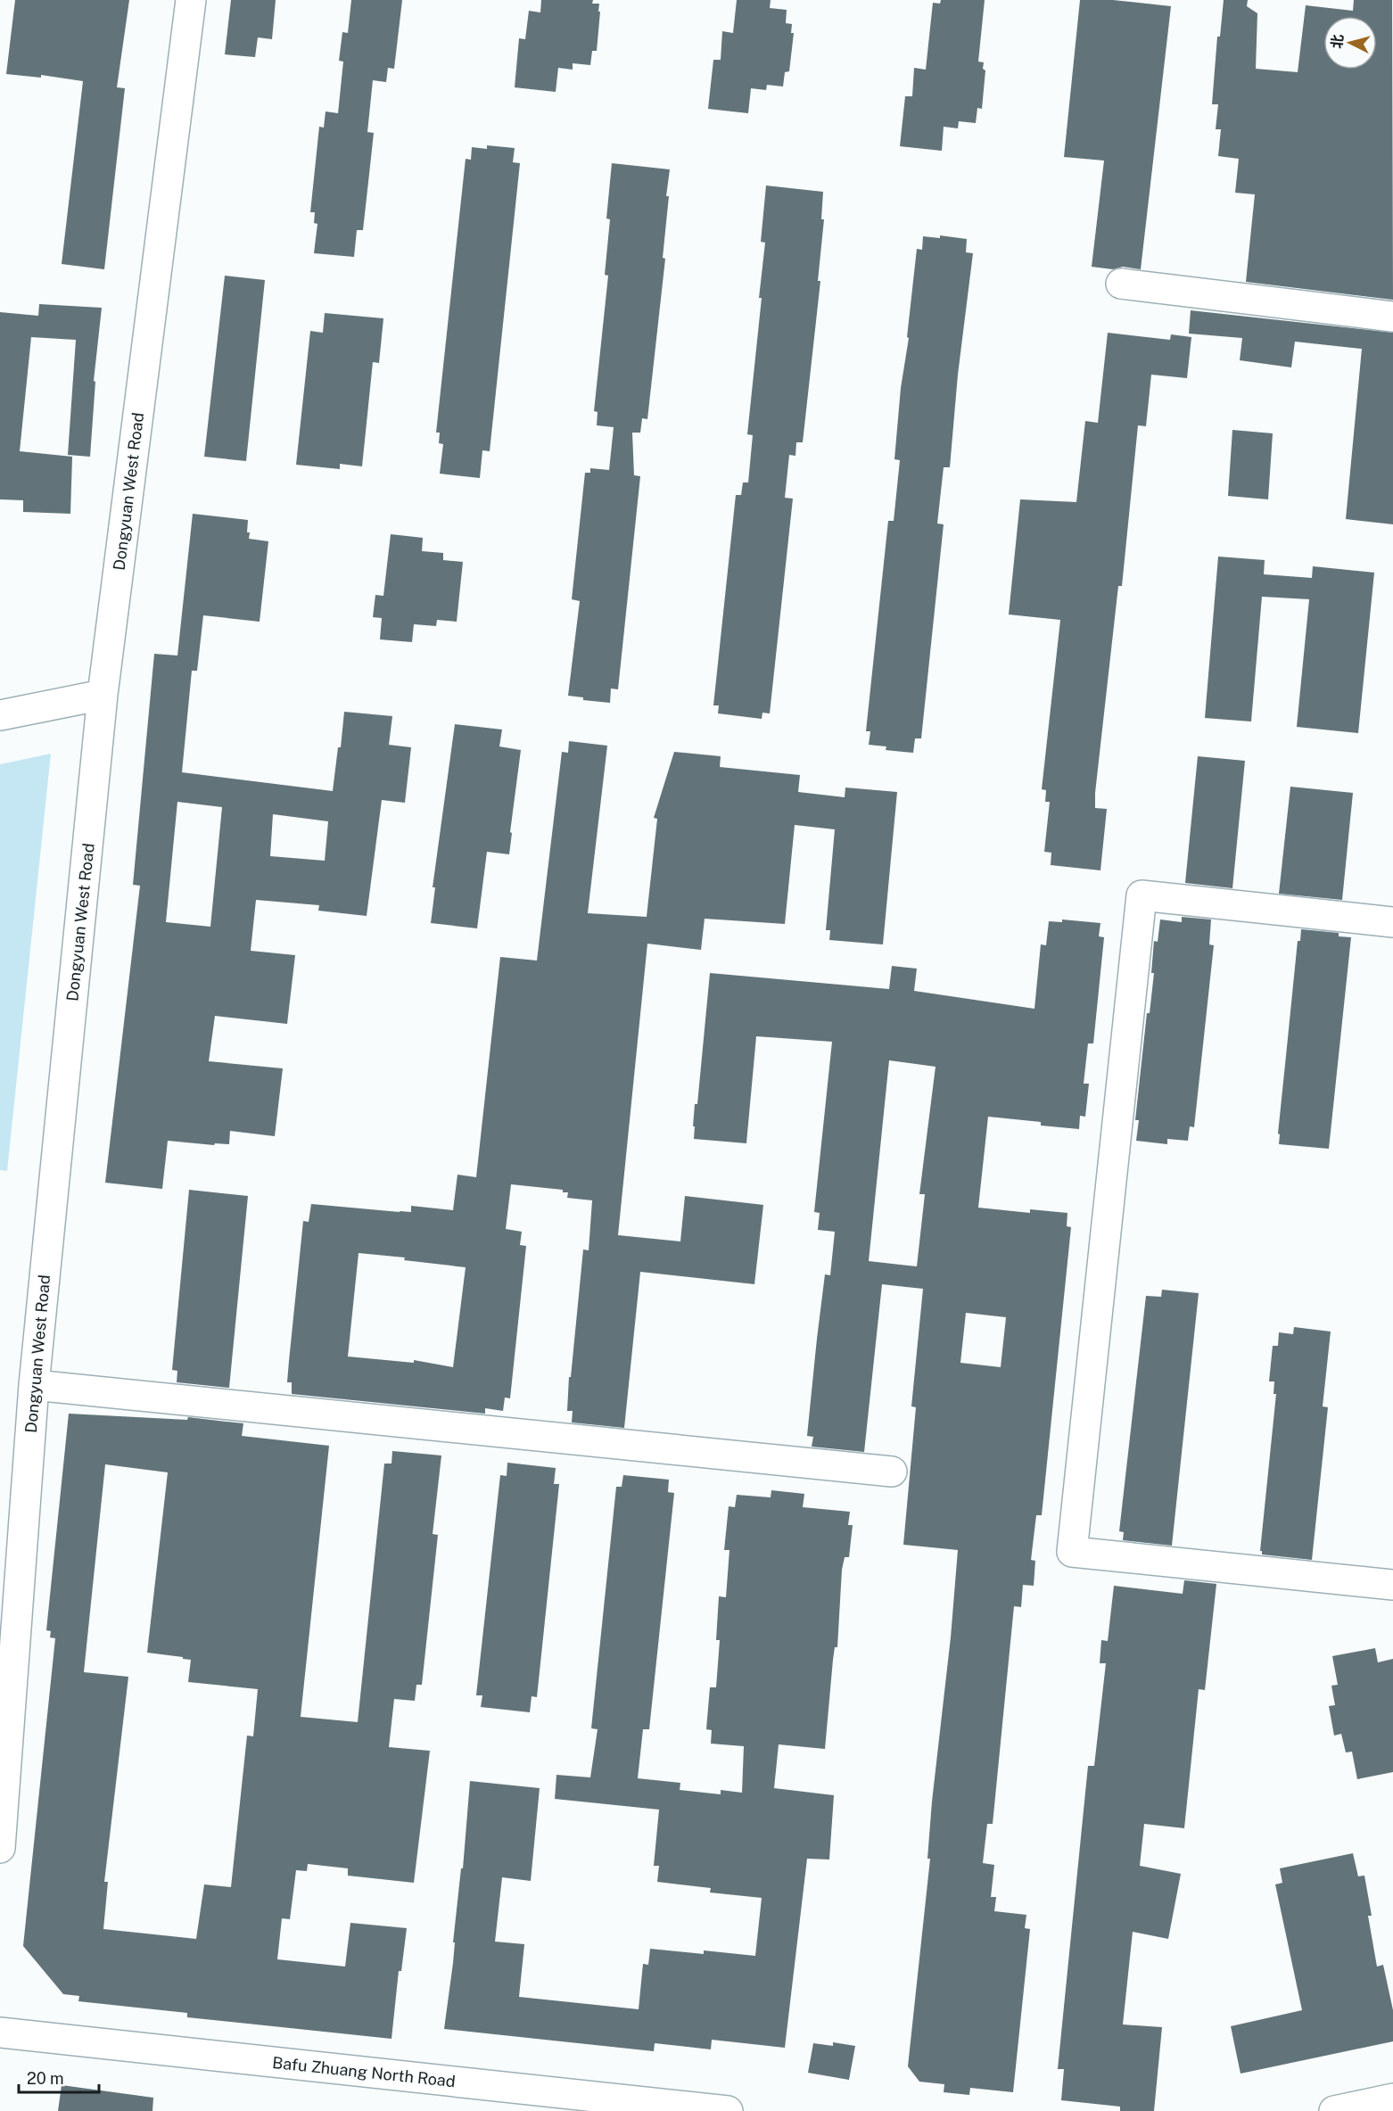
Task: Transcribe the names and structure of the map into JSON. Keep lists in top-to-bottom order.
{
  "streets": {
    "street": ["Dongyuan West Road", "Bafu Zhuang North Road"]
  },
  "scale_bar": "20 m",
  "north": "left"
}
